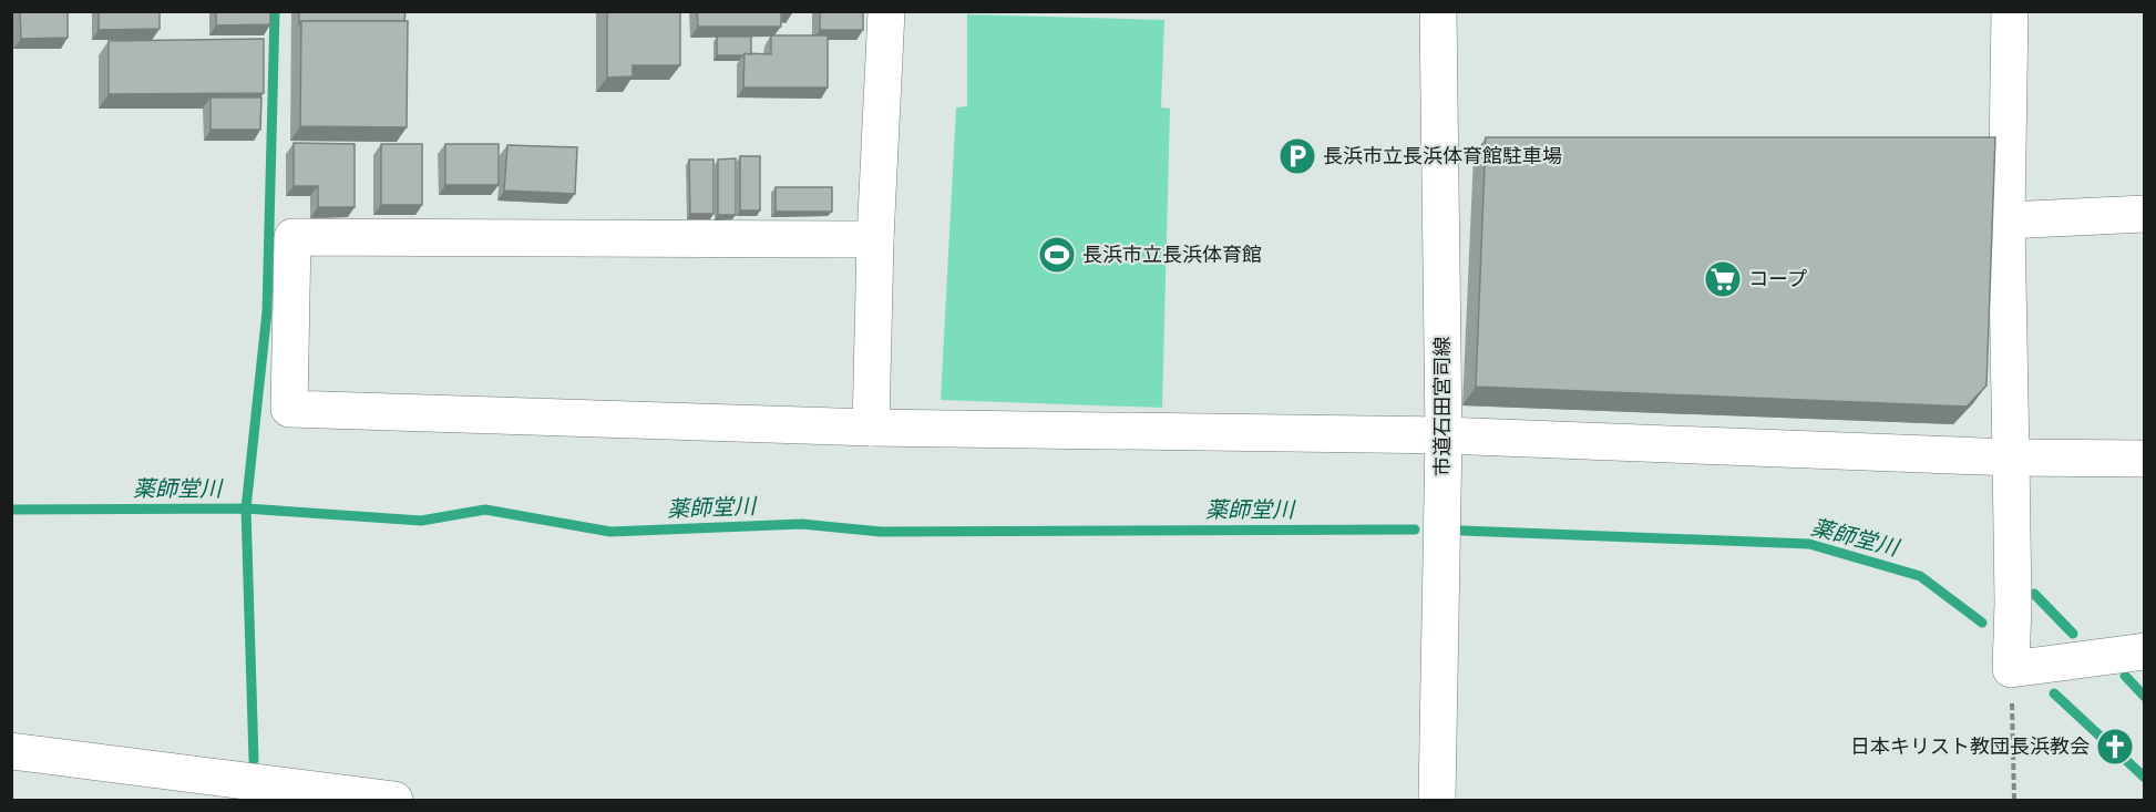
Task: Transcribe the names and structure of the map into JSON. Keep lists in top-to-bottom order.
{
  "streets": {
    "street": ["市道石田宮司線"]
  },
  "water": ["薬師堂川"],
  "places": {
    "parking": ["長浜市立長浜体育館駐車場"],
    "sports": ["長浜市立長浜体育館"],
    "supermarket": ["コープ"],
    "church": ["日本キリスト教団長浜教会"]
  }
}
